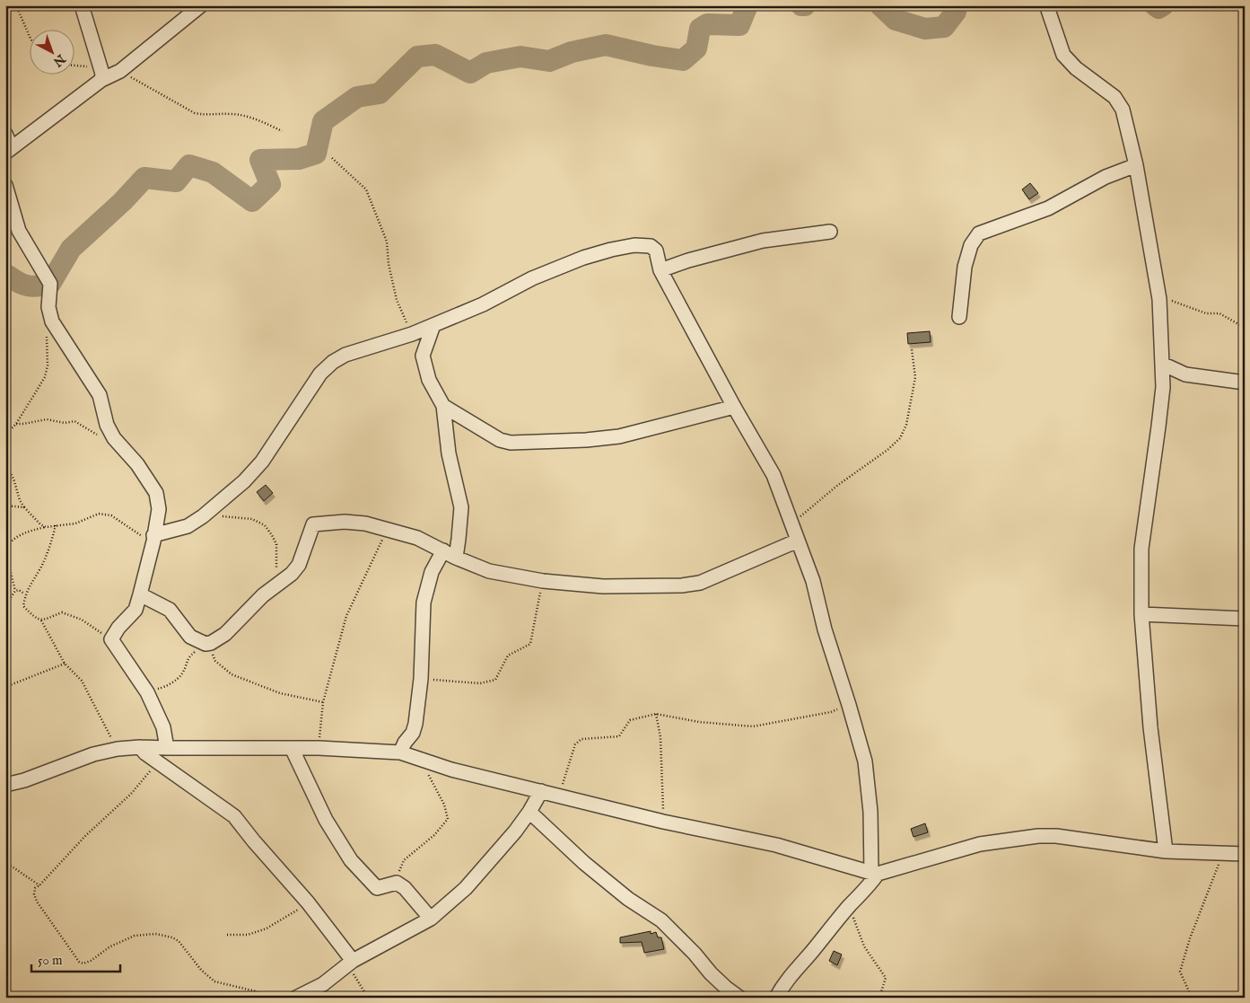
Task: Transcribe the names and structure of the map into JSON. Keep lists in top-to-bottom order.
{
  "scale_bar": "50 m",
  "north": "bottom right"
}
